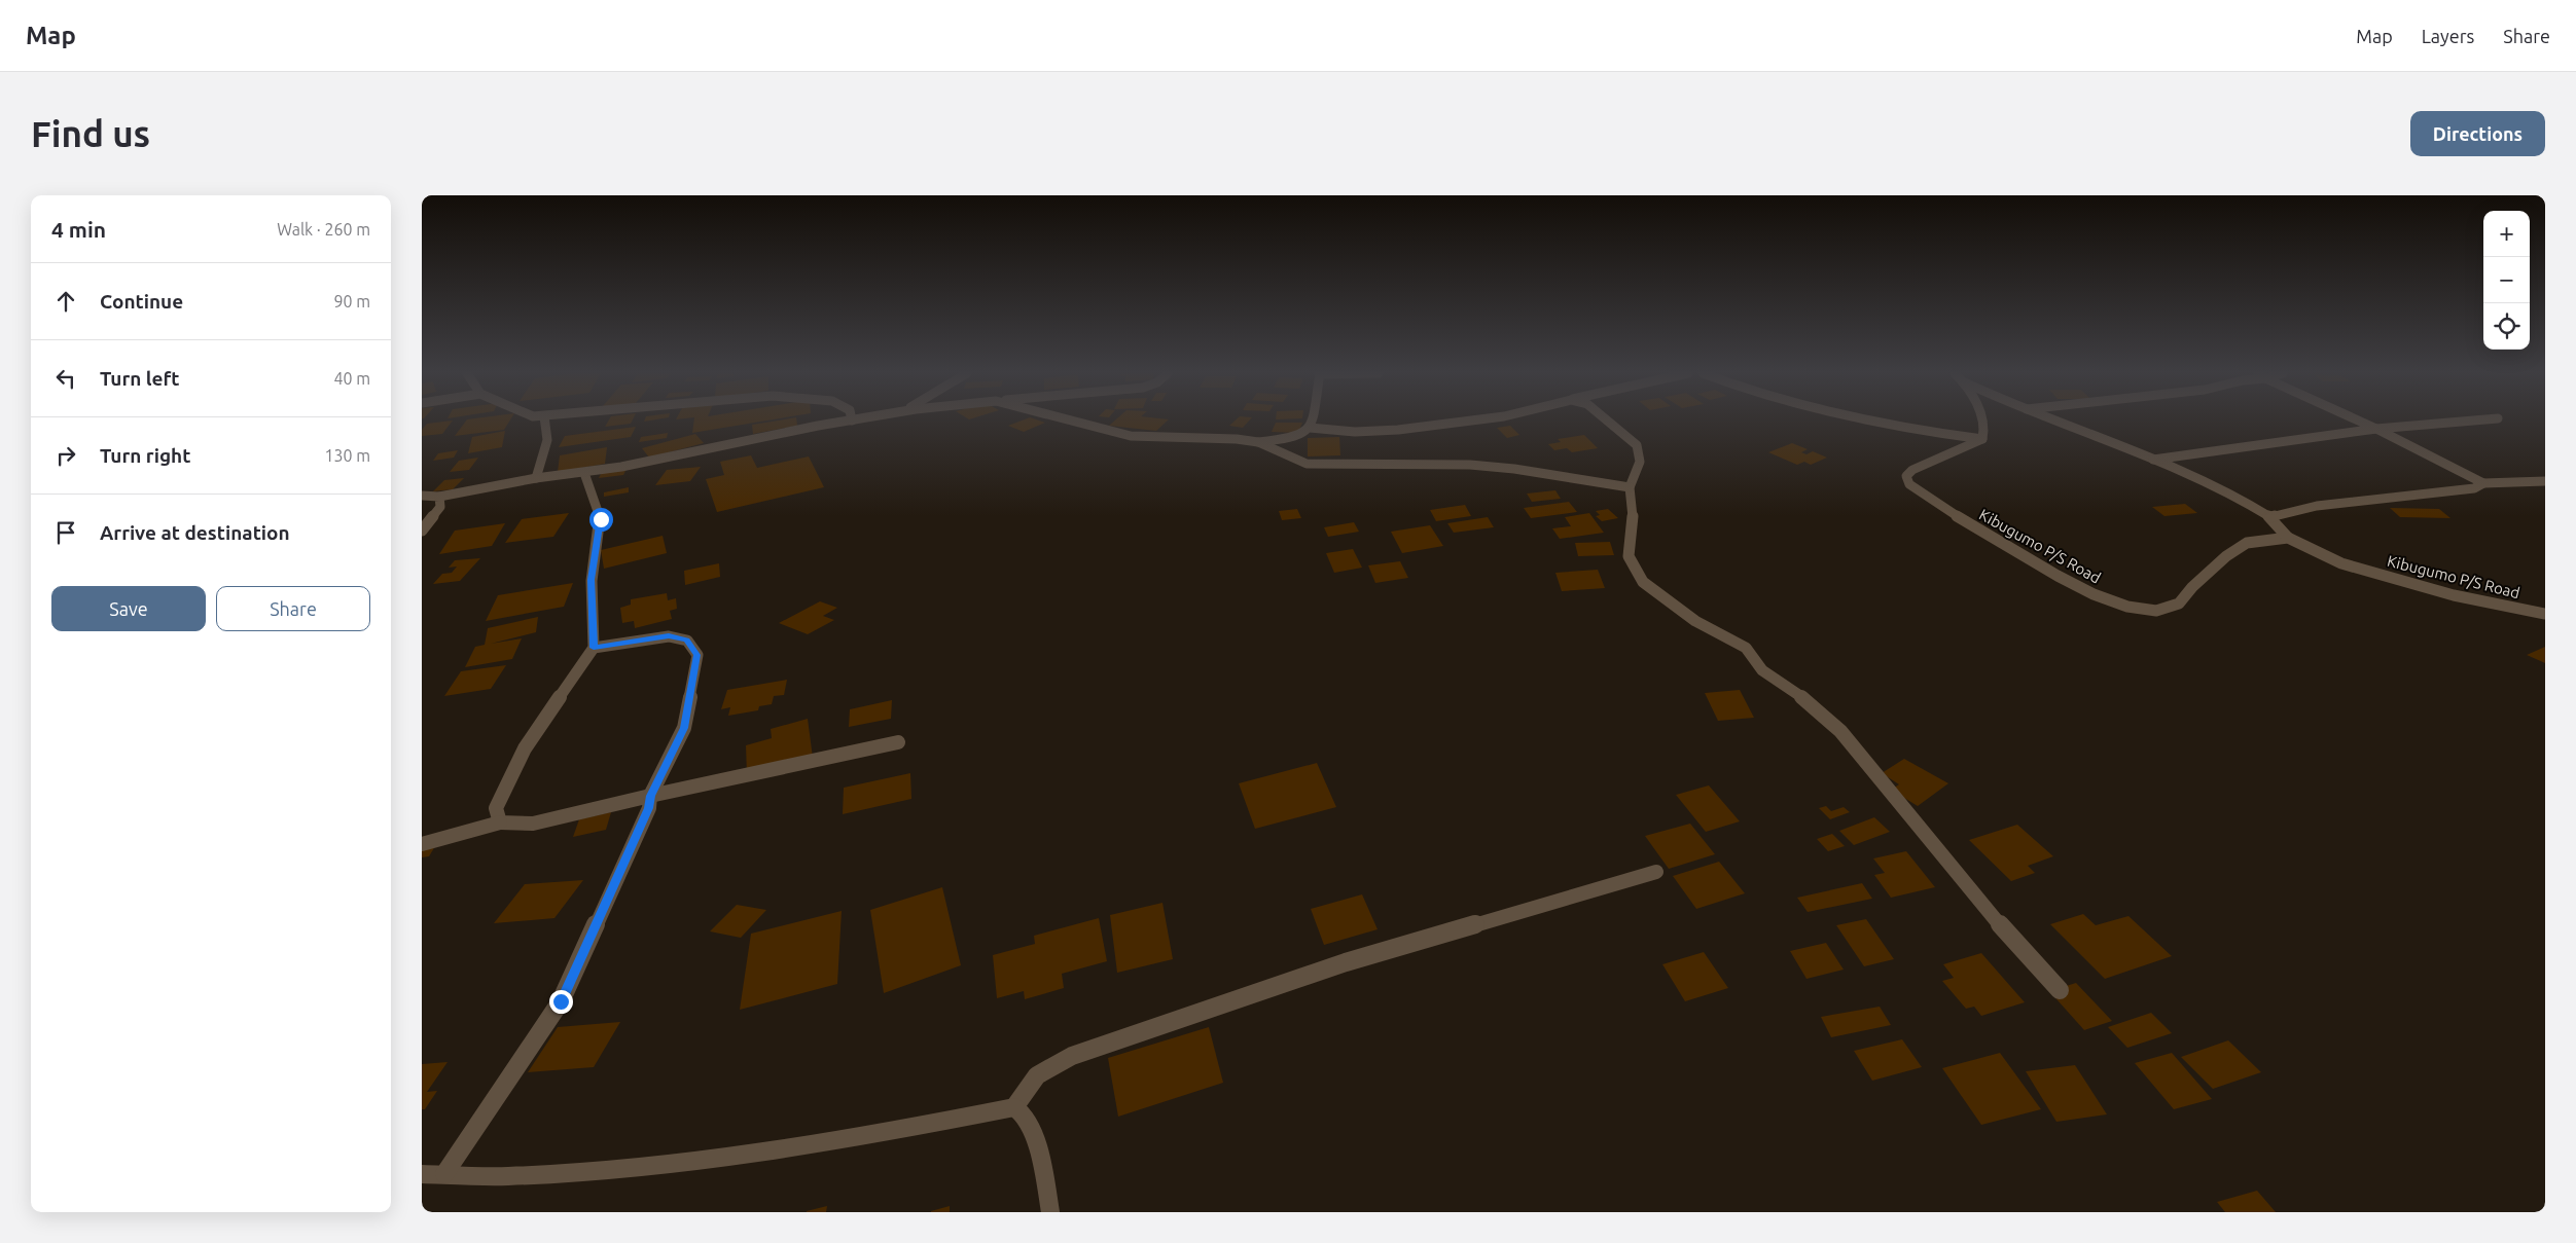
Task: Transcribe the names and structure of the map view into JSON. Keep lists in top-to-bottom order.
{
  "streets": {
    "street": ["Kibugumo P/S Road"]
  },
  "page": {
    "header": "Map",
    "nav": ["Map", "Layers", "Share"],
    "buttons": [
      "Directions",
      ["Save", "Share"]
    ],
    "title": "Find us",
    "heading": ["4 min", "Walk · 260 m"],
    "map_buttons": ["+", "−"],
    "list": [
      ["Continue", "90 m"],
      ["Turn left", "40 m"],
      ["Turn right", "130 m"],
      "Arrive at destination"
    ]
  }
}
